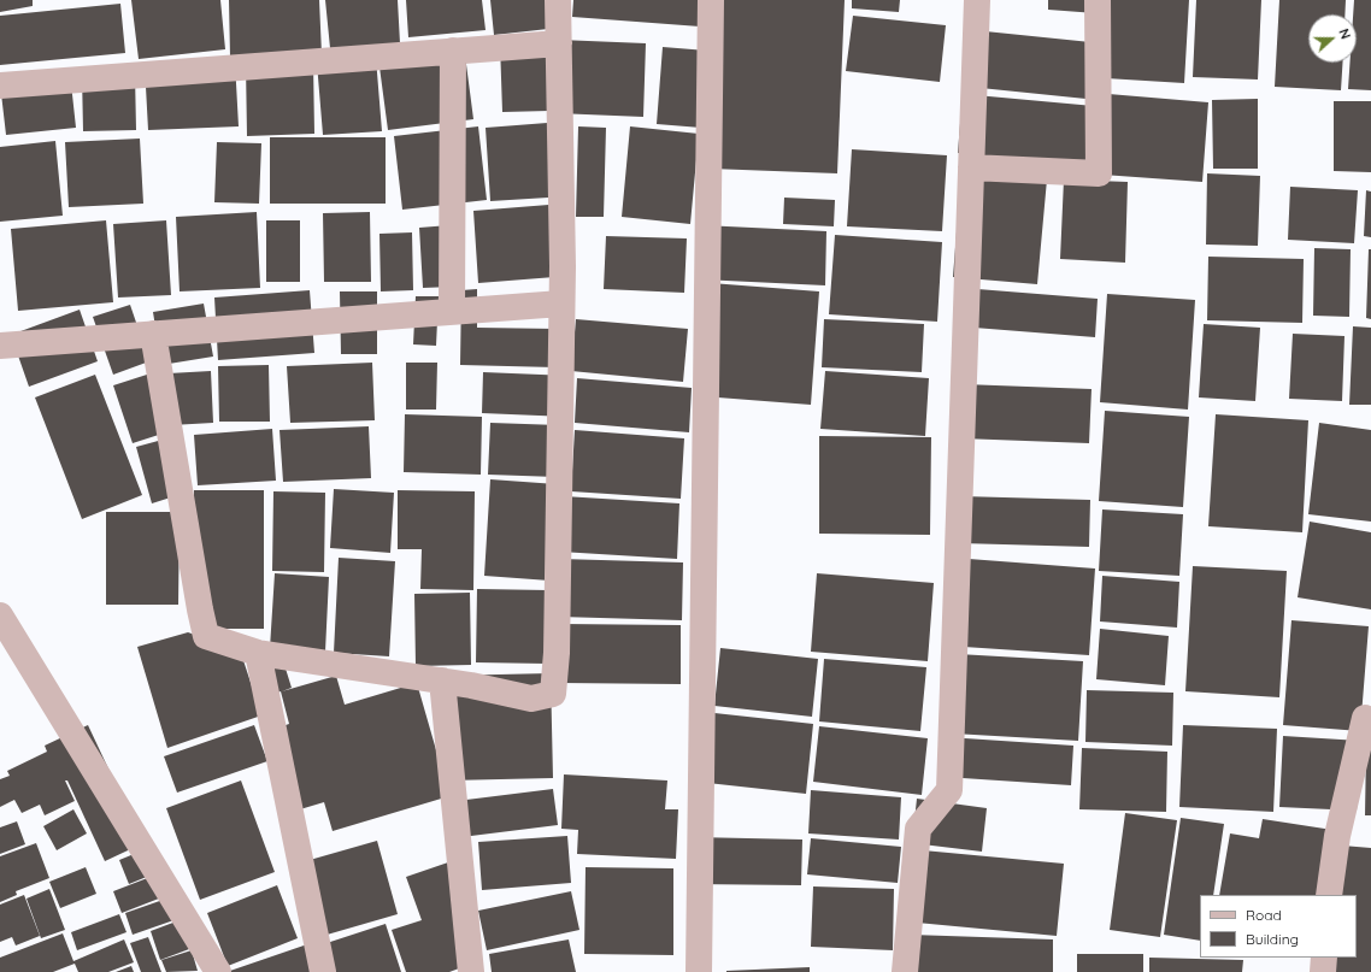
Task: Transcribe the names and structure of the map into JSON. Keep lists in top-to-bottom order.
{
  "legend": ["Road", "Building"],
  "north": "right"
}
